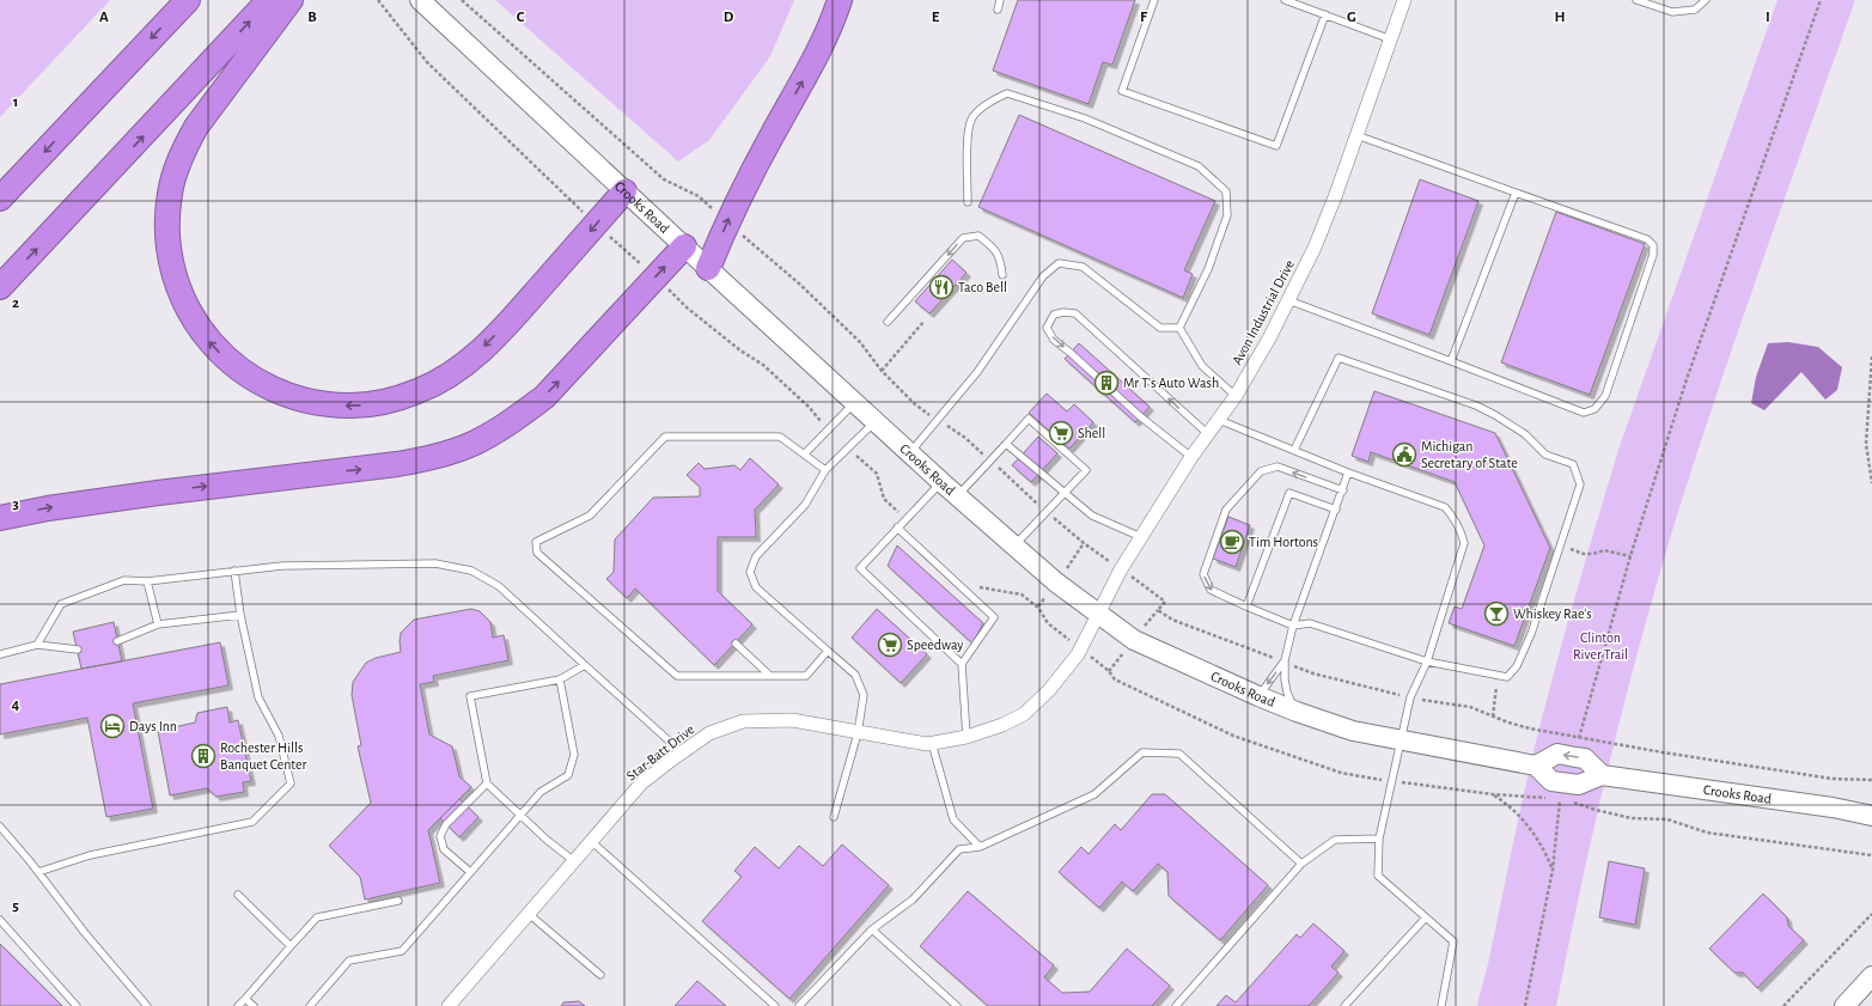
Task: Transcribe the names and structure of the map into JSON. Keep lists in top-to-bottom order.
{
  "streets": {
    "main road": ["Crooks Road"],
    "street": ["Avon Industrial Drive", "Star-Batt Drive"]
  },
  "crossings": [
    ["Crooks Road", "Avon Industrial Drive"],
    ["Crooks Road", "Star-Batt Drive"],
    ["Avon Industrial Drive", "Star-Batt Drive"]
  ],
  "parks": ["Clinton River Trail"],
  "places": {
    "restaurant": ["Taco Bell"],
    "building": ["Mr T's Auto Wash", "Rochester Hills Banquet Center"],
    "supermarket": ["Shell", "Speedway"],
    "public building": ["Michigan Secretary of State"],
    "cafe": ["Tim Hortons"],
    "bar": ["Whiskey Rae's"],
    "hotel": ["Days Inn"]
  },
  "grid": {
    "columns": [
      "A",
      "B",
      "C",
      "D",
      "E",
      "F",
      "G",
      "H",
      "I"
    ],
    "rows": [
      "1",
      "2",
      "3",
      "4",
      "5"
    ]
  }
}
